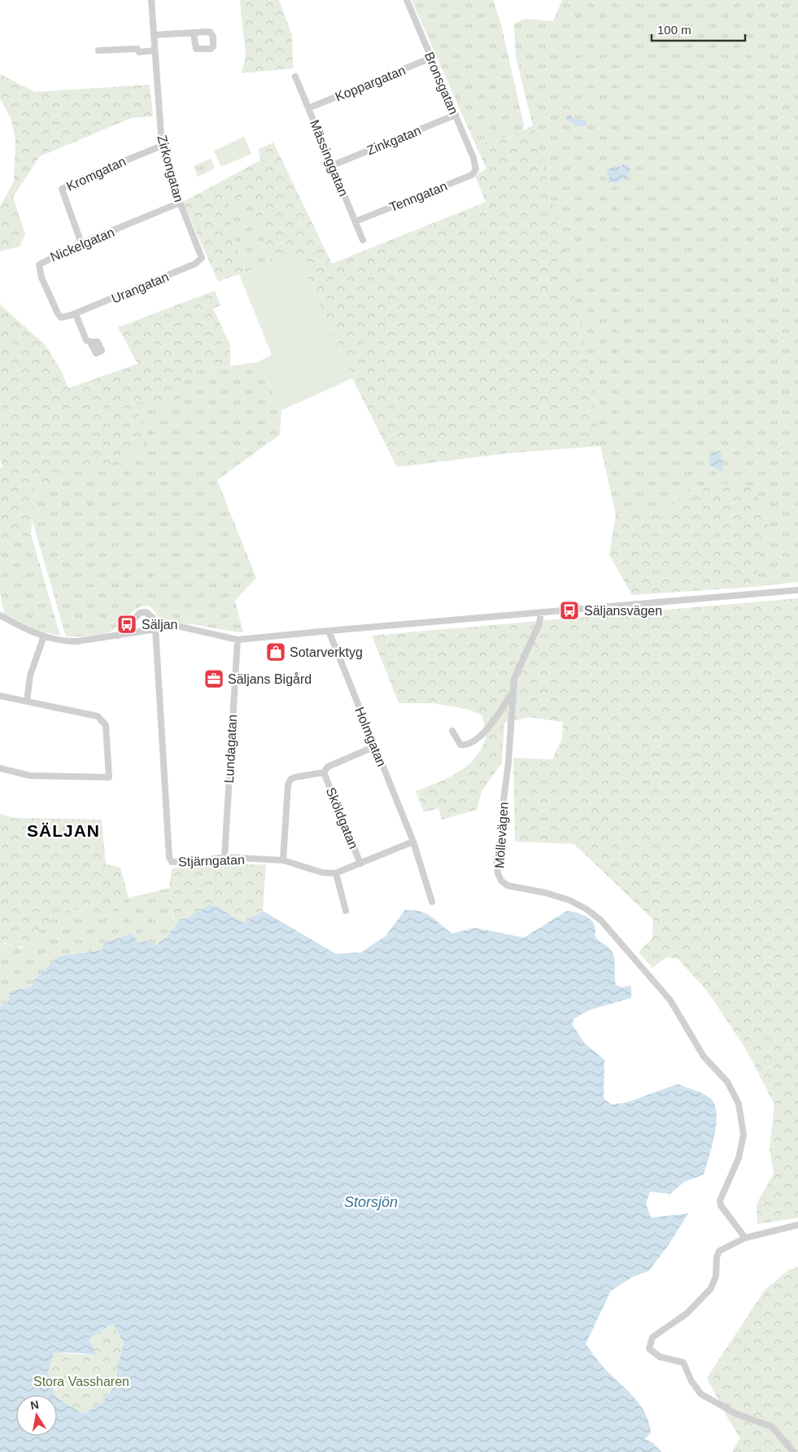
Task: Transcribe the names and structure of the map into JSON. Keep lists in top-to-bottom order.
{
  "streets": {
    "street": [
      "Koppargatan",
      "Bronsgatan",
      "Zinkgatan",
      "Mässinggatan",
      "Zirkongatan",
      "Kromgatan",
      "Tenngatan",
      "Nickelgatan",
      "Urangatan",
      "Holmgatan",
      "Lundagatan",
      "Sköldgatan",
      "Möllevägen",
      "Stjärngatan"
    ]
  },
  "crossings": [
    ["Koppargatan", "Bronsgatan"],
    ["Koppargatan", "Mässinggatan"],
    ["Bronsgatan", "Zinkgatan"],
    ["Bronsgatan", "Tenngatan"],
    ["Zinkgatan", "Mässinggatan"],
    ["Mässinggatan", "Tenngatan"],
    ["Zirkongatan", "Kromgatan"],
    ["Zirkongatan", "Nickelgatan"],
    ["Zirkongatan", "Urangatan"],
    ["Kromgatan", "Nickelgatan"],
    ["Nickelgatan", "Urangatan"],
    ["Holmgatan", "Stjärngatan"],
    ["Lundagatan", "Stjärngatan"],
    ["Sköldgatan", "Stjärngatan"]
  ],
  "districts": ["SÄLJAN"],
  "water": ["Storsjön"],
  "parks": ["Stora Vassharen"],
  "places": {
    "bus stop": ["Säljansvägen", "Säljan"],
    "shop": ["Sotarverktyg"],
    "office": ["Säljans Bigård"]
  },
  "scale_bar": "100 m",
  "north": "top"
}
